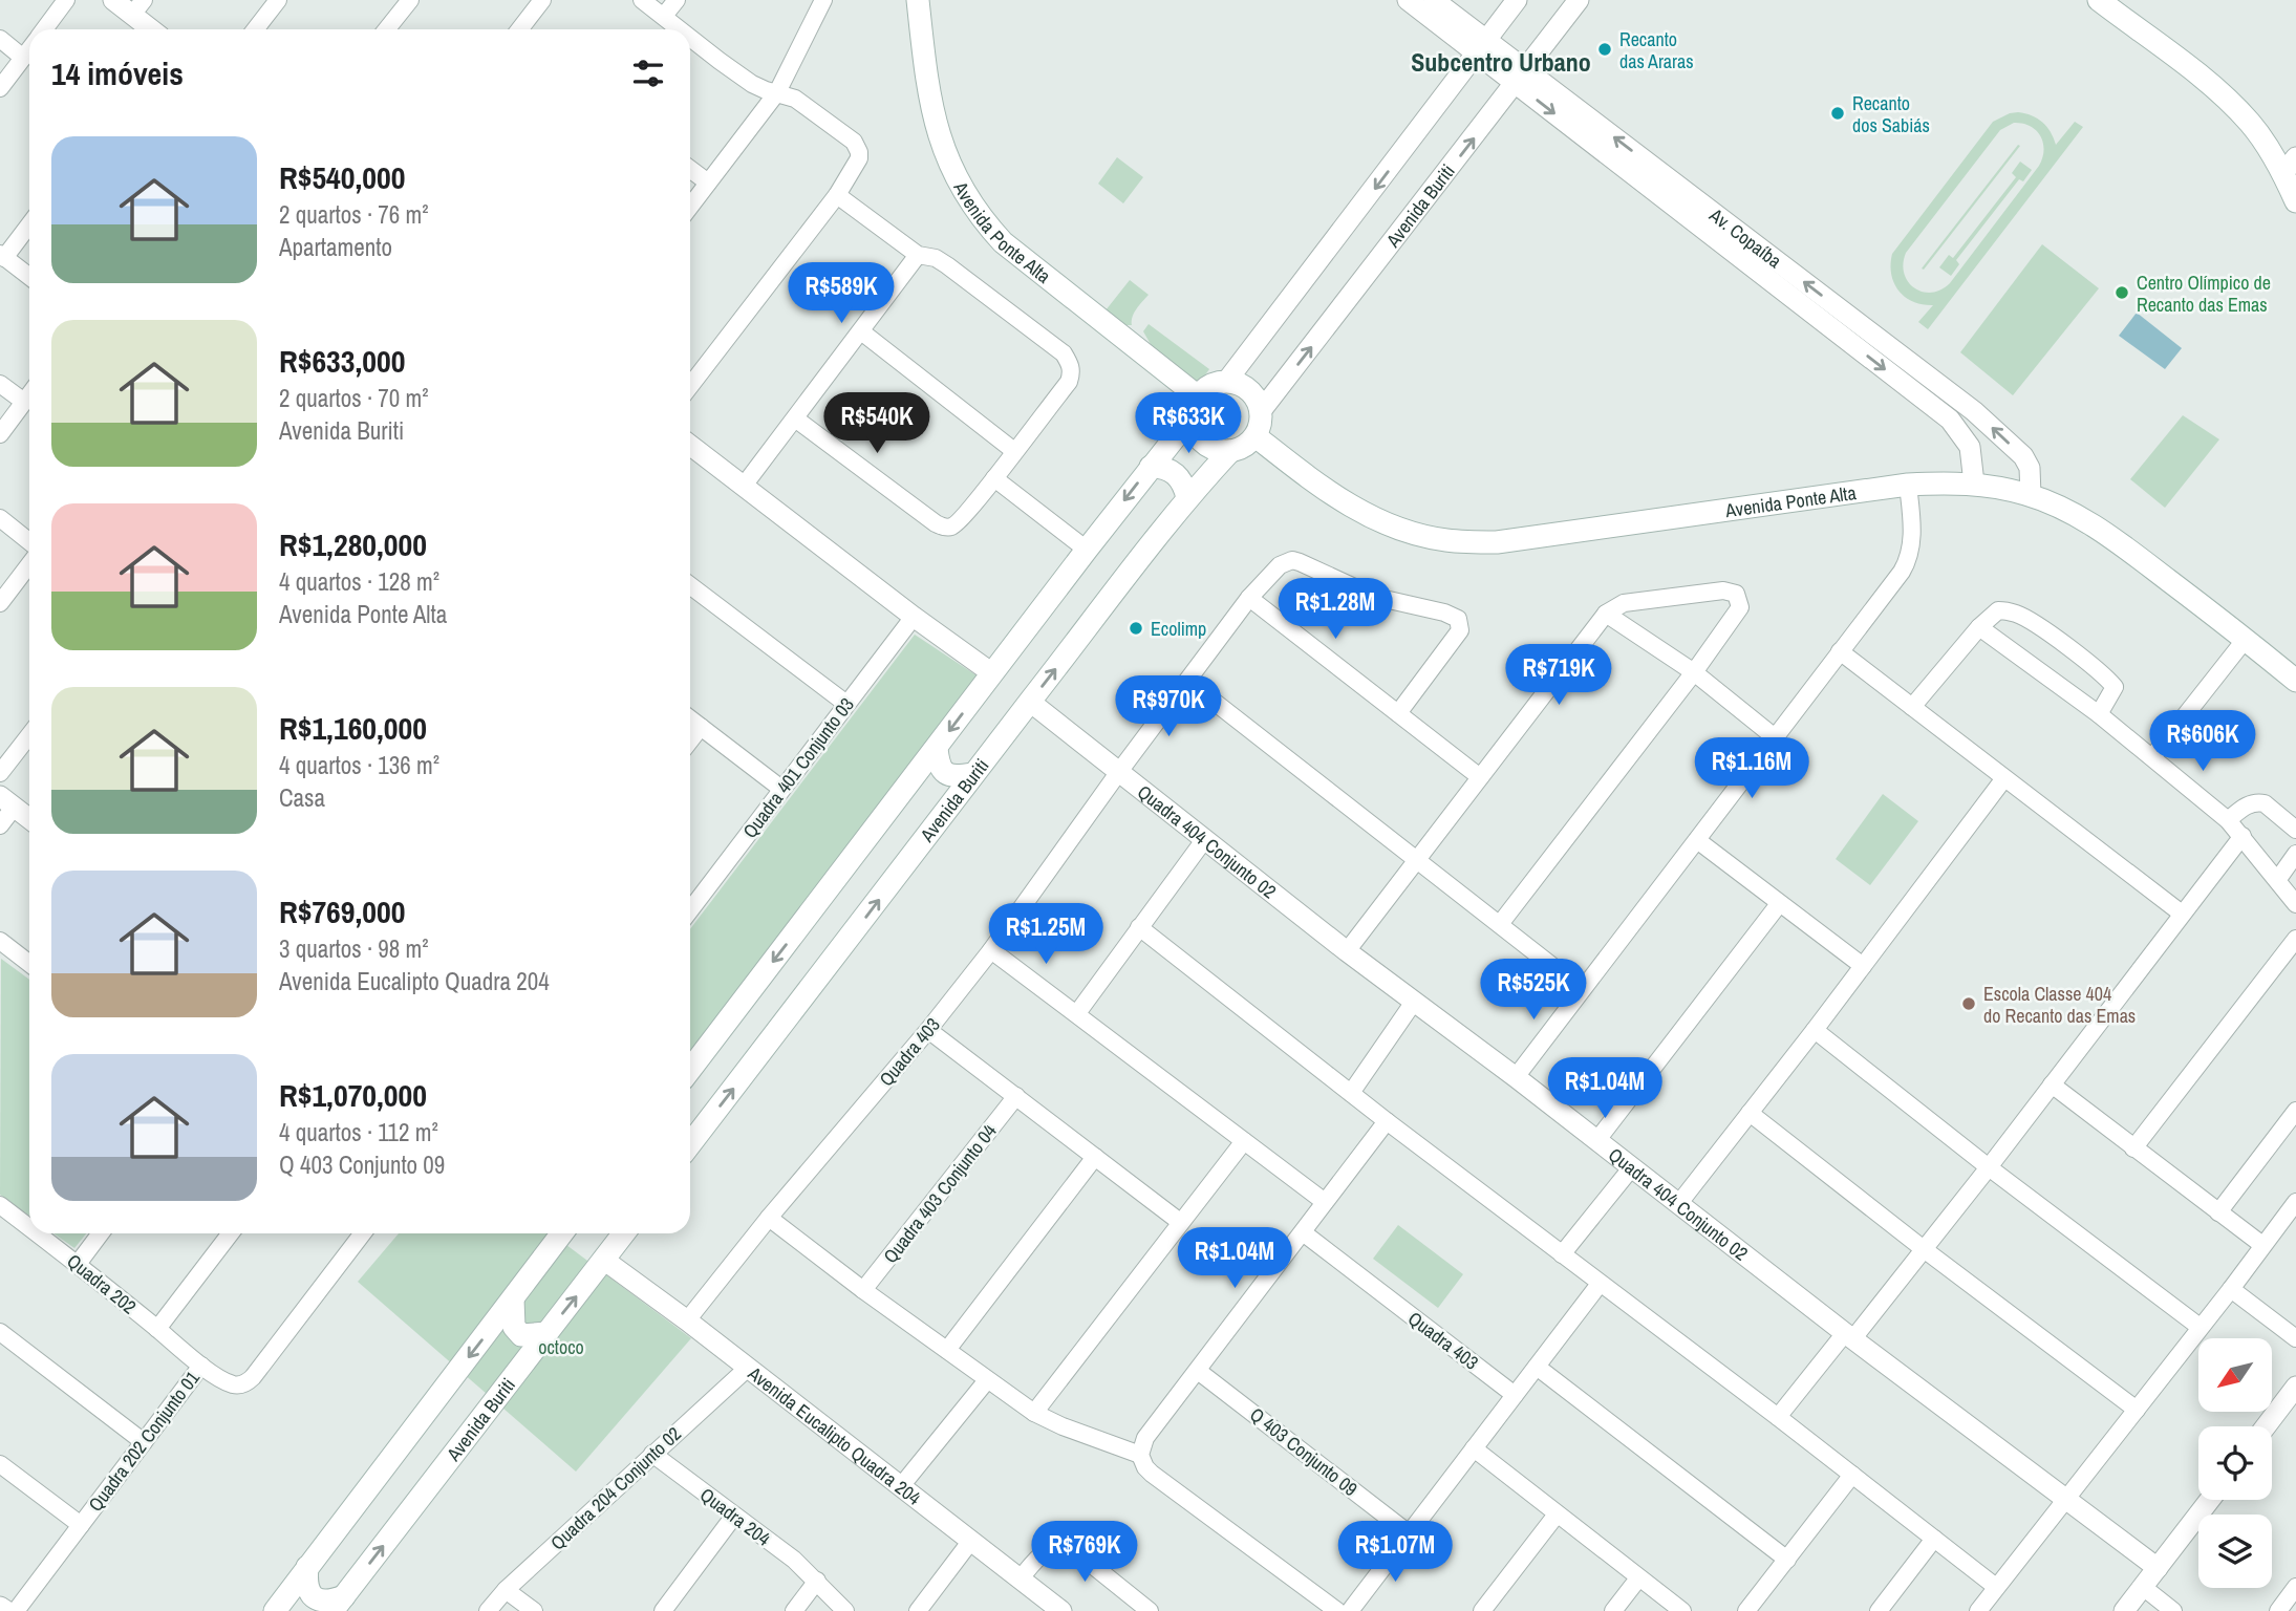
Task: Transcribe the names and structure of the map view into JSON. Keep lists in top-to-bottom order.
{
  "streets": {
    "main road": ["Avenida Buriti", "Avenida Ponte Alta"],
    "street": [
      "Av. Copaíba",
      "Quadra 401 Conjunto 03",
      "Quadra 404 Conjunto 02",
      "Quadra 403",
      "Quadra 403 Conjunto 04",
      "Quadra 202",
      "Avenida Eucalipto Quadra 204",
      "Quadra 202 Conjunto 01",
      "Q 403 Conjunto 09",
      "Quadra 204 Conjunto 02",
      "Quadra 204"
    ]
  },
  "crossings": [
    ["Avenida Buriti", "Avenida Ponte Alta"],
    ["Avenida Buriti", "Av. Copaíba"],
    ["Avenida Buriti", "Quadra 404 Conjunto 02"],
    ["Avenida Buriti", "Avenida Eucalipto Quadra 204"],
    ["Avenida Ponte Alta", "Av. Copaíba"],
    ["Quadra 404 Conjunto 02", "Quadra 403"],
    ["Quadra 403", "Avenida Eucalipto Quadra 204"],
    ["Quadra 202", "Quadra 202 Conjunto 01"],
    ["Avenida Eucalipto Quadra 204", "Quadra 204 Conjunto 02"],
    ["Quadra 204 Conjunto 02", "Quadra 204"]
  ],
  "one_way": ["Avenida Buriti"],
  "districts": ["Subcentro Urbano"],
  "parks": ["octoco"],
  "places": [
    "Recanto das Araras",
    "Recanto dos Sabiás",
    "Centro Olímpico de Recanto das Emas",
    "Ecolimp",
    "Escola Classe 404 do Recanto das Emas"
  ],
  "north": "bottom left",
  "page": {
    "heading": "14 imóveis",
    "list": [
      {
        "name": "R$540,000",
        "note": "2 quartos · 76 m² · Apartamento"
      },
      {
        "name": "R$633,000",
        "note": "2 quartos · 70 m² · Avenida Buriti"
      },
      {
        "name": "R$1,280,000",
        "note": "4 quartos · 128 m² · Avenida Ponte Alta"
      },
      {
        "name": "R$1,160,000",
        "note": "4 quartos · 136 m² · Casa"
      },
      {
        "name": "R$769,000",
        "note": "3 quartos · 98 m² · Avenida Eucalipto Quadra 204"
      },
      {
        "name": "R$1,070,000",
        "note": "4 quartos · 112 m² · Q 403 Conjunto 09"
      }
    ],
    "price": [
      "R$589K",
      "R$540K",
      "R$633K",
      "R$1.28M",
      "R$719K",
      "R$970K",
      "R$606K",
      "R$1.16M",
      "R$1.25M",
      "R$525K",
      "R$1.04M",
      "R$1.04M",
      "R$769K",
      "R$1.07M"
    ]
  }
}
